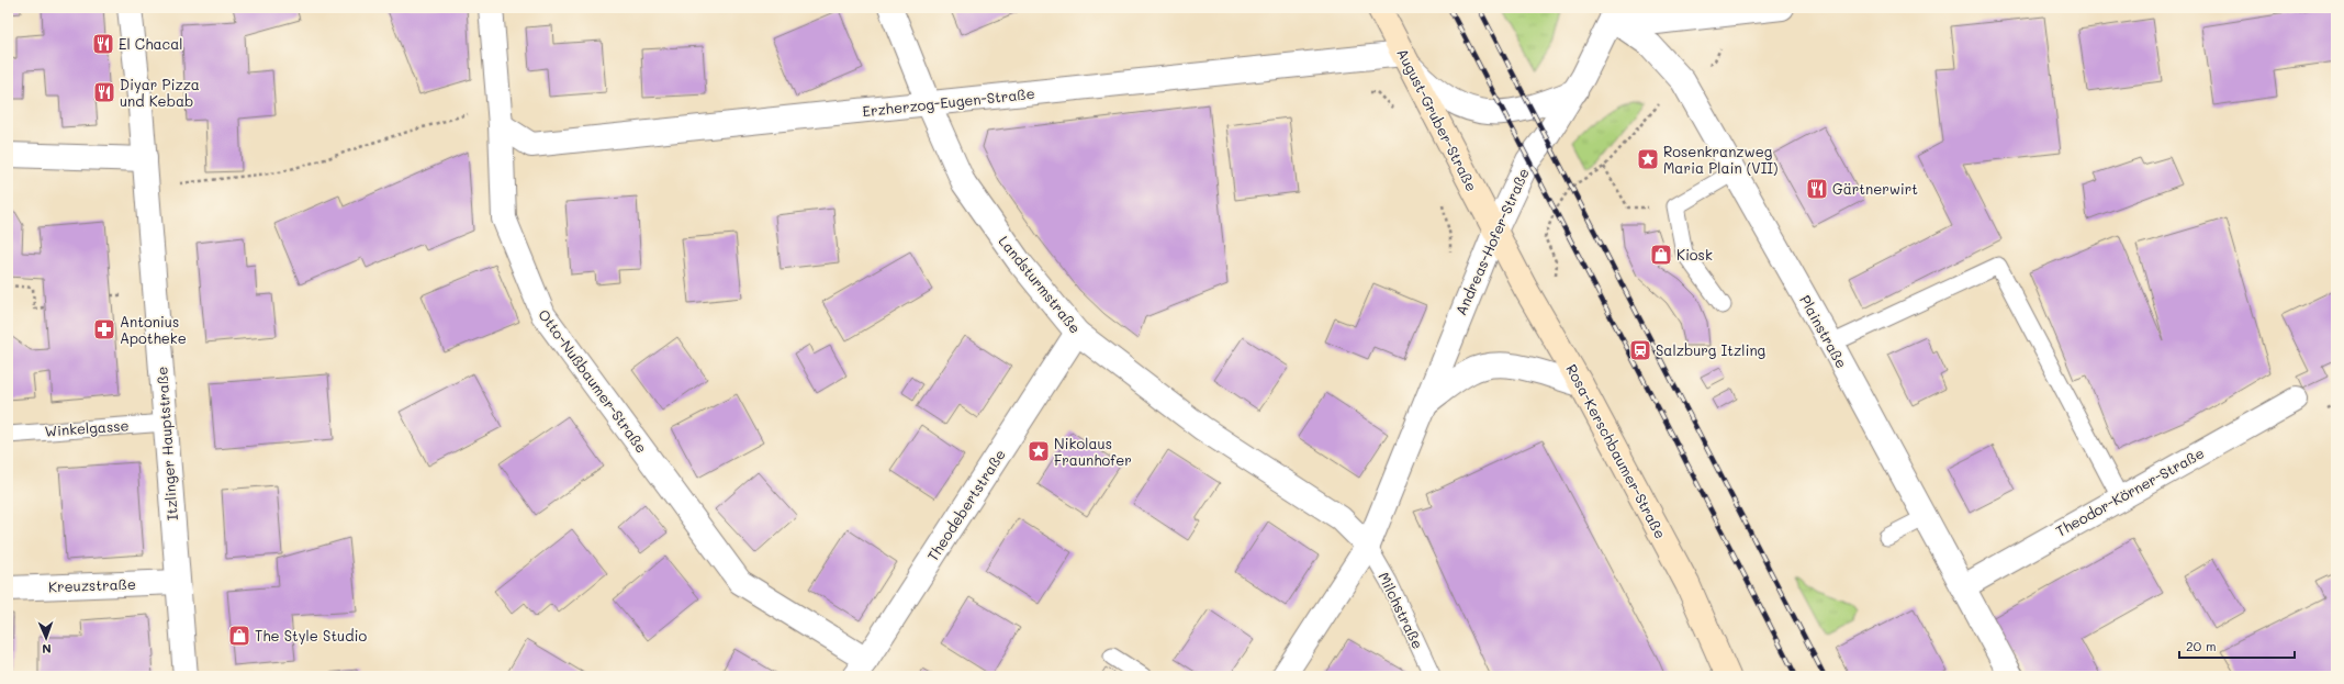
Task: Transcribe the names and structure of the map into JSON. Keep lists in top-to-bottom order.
{
  "streets": {
    "main road": ["August-Gruber-Straße", "Rosa-Kerschbaumer-Straße"],
    "street": [
      "Erzherzog-Eugen-Straße",
      "Andreas-Hofer-Straße",
      "Landsturmstraße",
      "Plainstraße",
      "Otto-Nußbaumer-Straße",
      "Itzlinger Hauptstraße",
      "Theodor-Körner-Straße",
      "Theodebertstraße",
      "Kreuzstraße"
    ],
    "lane": ["Winkelgasse", "Milchstraße"]
  },
  "crossings": [
    ["Erzherzog-Eugen-Straße", "August-Gruber-Straße"],
    ["Erzherzog-Eugen-Straße", "Landsturmstraße"],
    ["Erzherzog-Eugen-Straße", "Otto-Nußbaumer-Straße"],
    ["August-Gruber-Straße", "Andreas-Hofer-Straße"],
    ["August-Gruber-Straße", "Rosa-Kerschbaumer-Straße"],
    ["Andreas-Hofer-Straße", "Landsturmstraße"],
    ["Andreas-Hofer-Straße", "Plainstraße"],
    ["Andreas-Hofer-Straße", "Rosa-Kerschbaumer-Straße"],
    ["Andreas-Hofer-Straße", "Milchstraße"],
    ["Landsturmstraße", "Theodebertstraße"],
    ["Landsturmstraße", "Milchstraße"],
    ["Plainstraße", "Theodor-Körner-Straße"],
    ["Otto-Nußbaumer-Straße", "Theodebertstraße"],
    ["Winkelgasse", "Itzlinger Hauptstraße"],
    ["Itzlinger Hauptstraße", "Kreuzstraße"]
  ],
  "places": {
    "restaurant": ["El Chacal", "Diyar Pizza und Kebab", "Gärtnerwirt"],
    "place": ["Rosenkranzweg Maria Plain (VII)", "Nikolaus Fraunhofer"],
    "shop": ["Kiosk", "The Style Studio"],
    "pharmacy": ["Antonius Apotheke"],
    "station": ["Salzburg Itzling"]
  },
  "scale_bar": "20 m",
  "north": "bottom"
}
